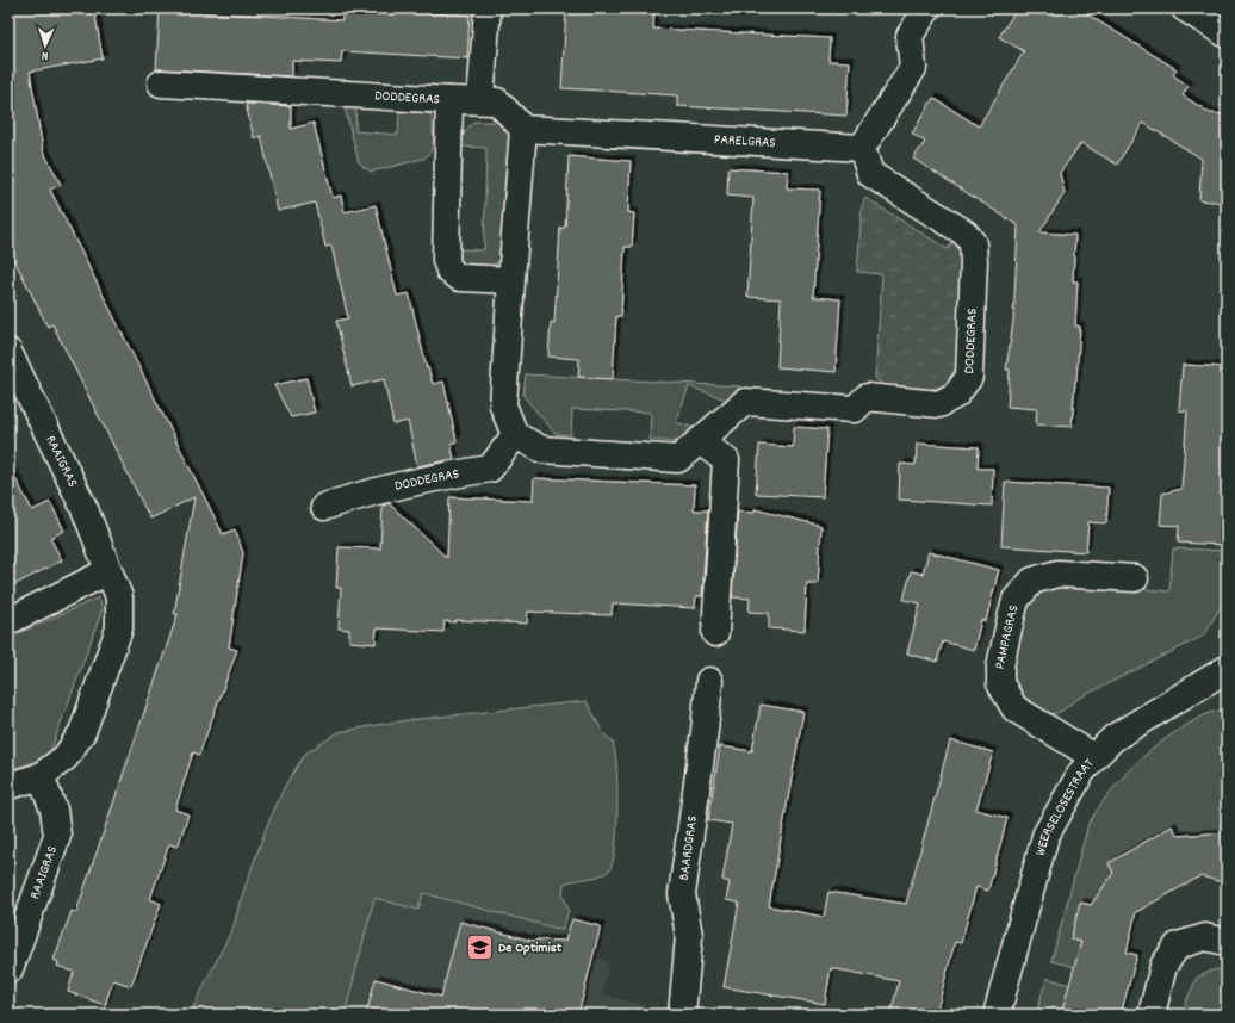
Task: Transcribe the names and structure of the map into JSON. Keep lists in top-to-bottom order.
{
  "streets": {
    "street": [
      "DODDEGRAS",
      "PARELGRAS",
      "RAAIGRAS",
      "PAMPAGRAS",
      "WEERSELOSESTRAAT",
      "BAARDGRAS"
    ]
  },
  "crossings": [
    ["DODDEGRAS", "PARELGRAS"],
    ["PAMPAGRAS", "WEERSELOSESTRAAT"]
  ],
  "places": {
    "school or university": ["De Optimist"]
  },
  "north": "bottom"
}
